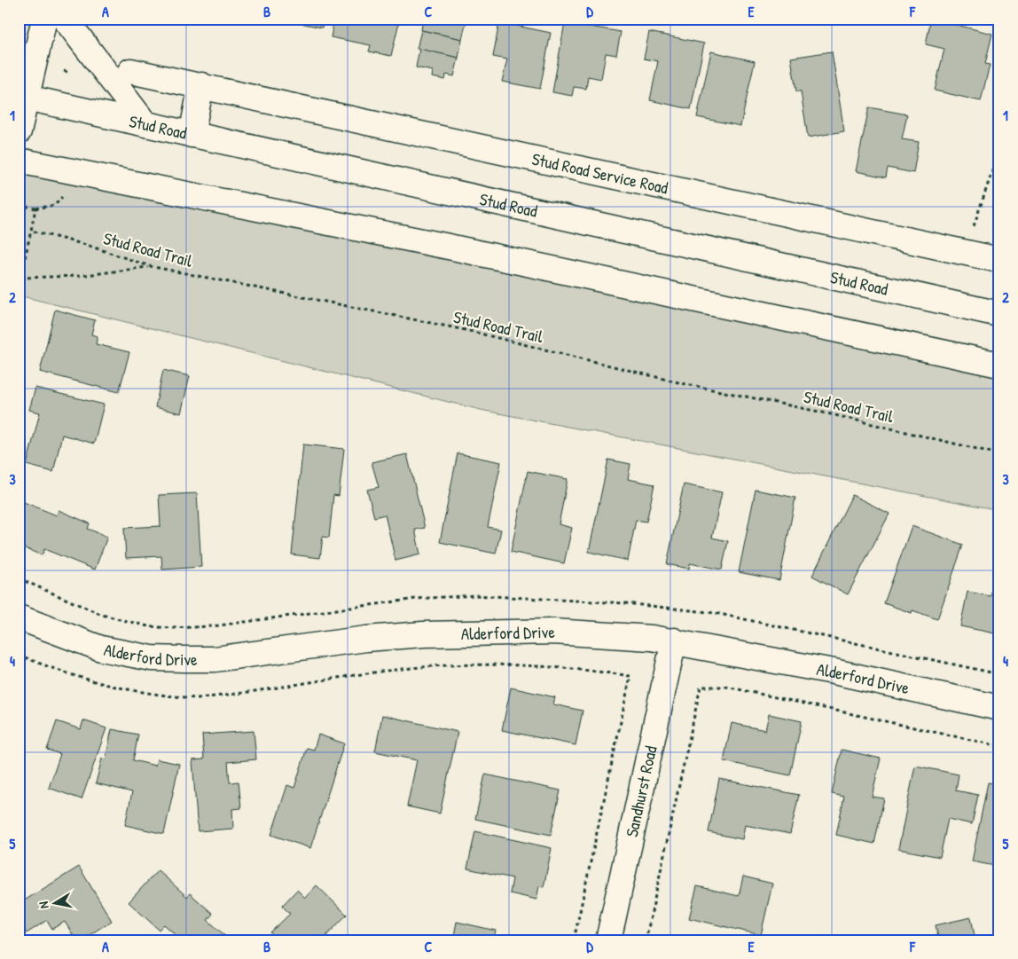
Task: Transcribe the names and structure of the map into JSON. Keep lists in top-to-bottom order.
{
  "streets": {
    "street": [
      "Stud Road",
      "Stud Road Service Road",
      "Alderford Drive",
      "Sandhurst Road"
    ],
    "path": ["Stud Road Trail"]
  },
  "crossings": [
    ["Alderford Drive", "Sandhurst Road"]
  ],
  "north": "left",
  "grid": {
    "columns": [
      "A",
      "B",
      "C",
      "D",
      "E",
      "F"
    ],
    "rows": [
      "1",
      "2",
      "3",
      "4",
      "5"
    ]
  }
}
